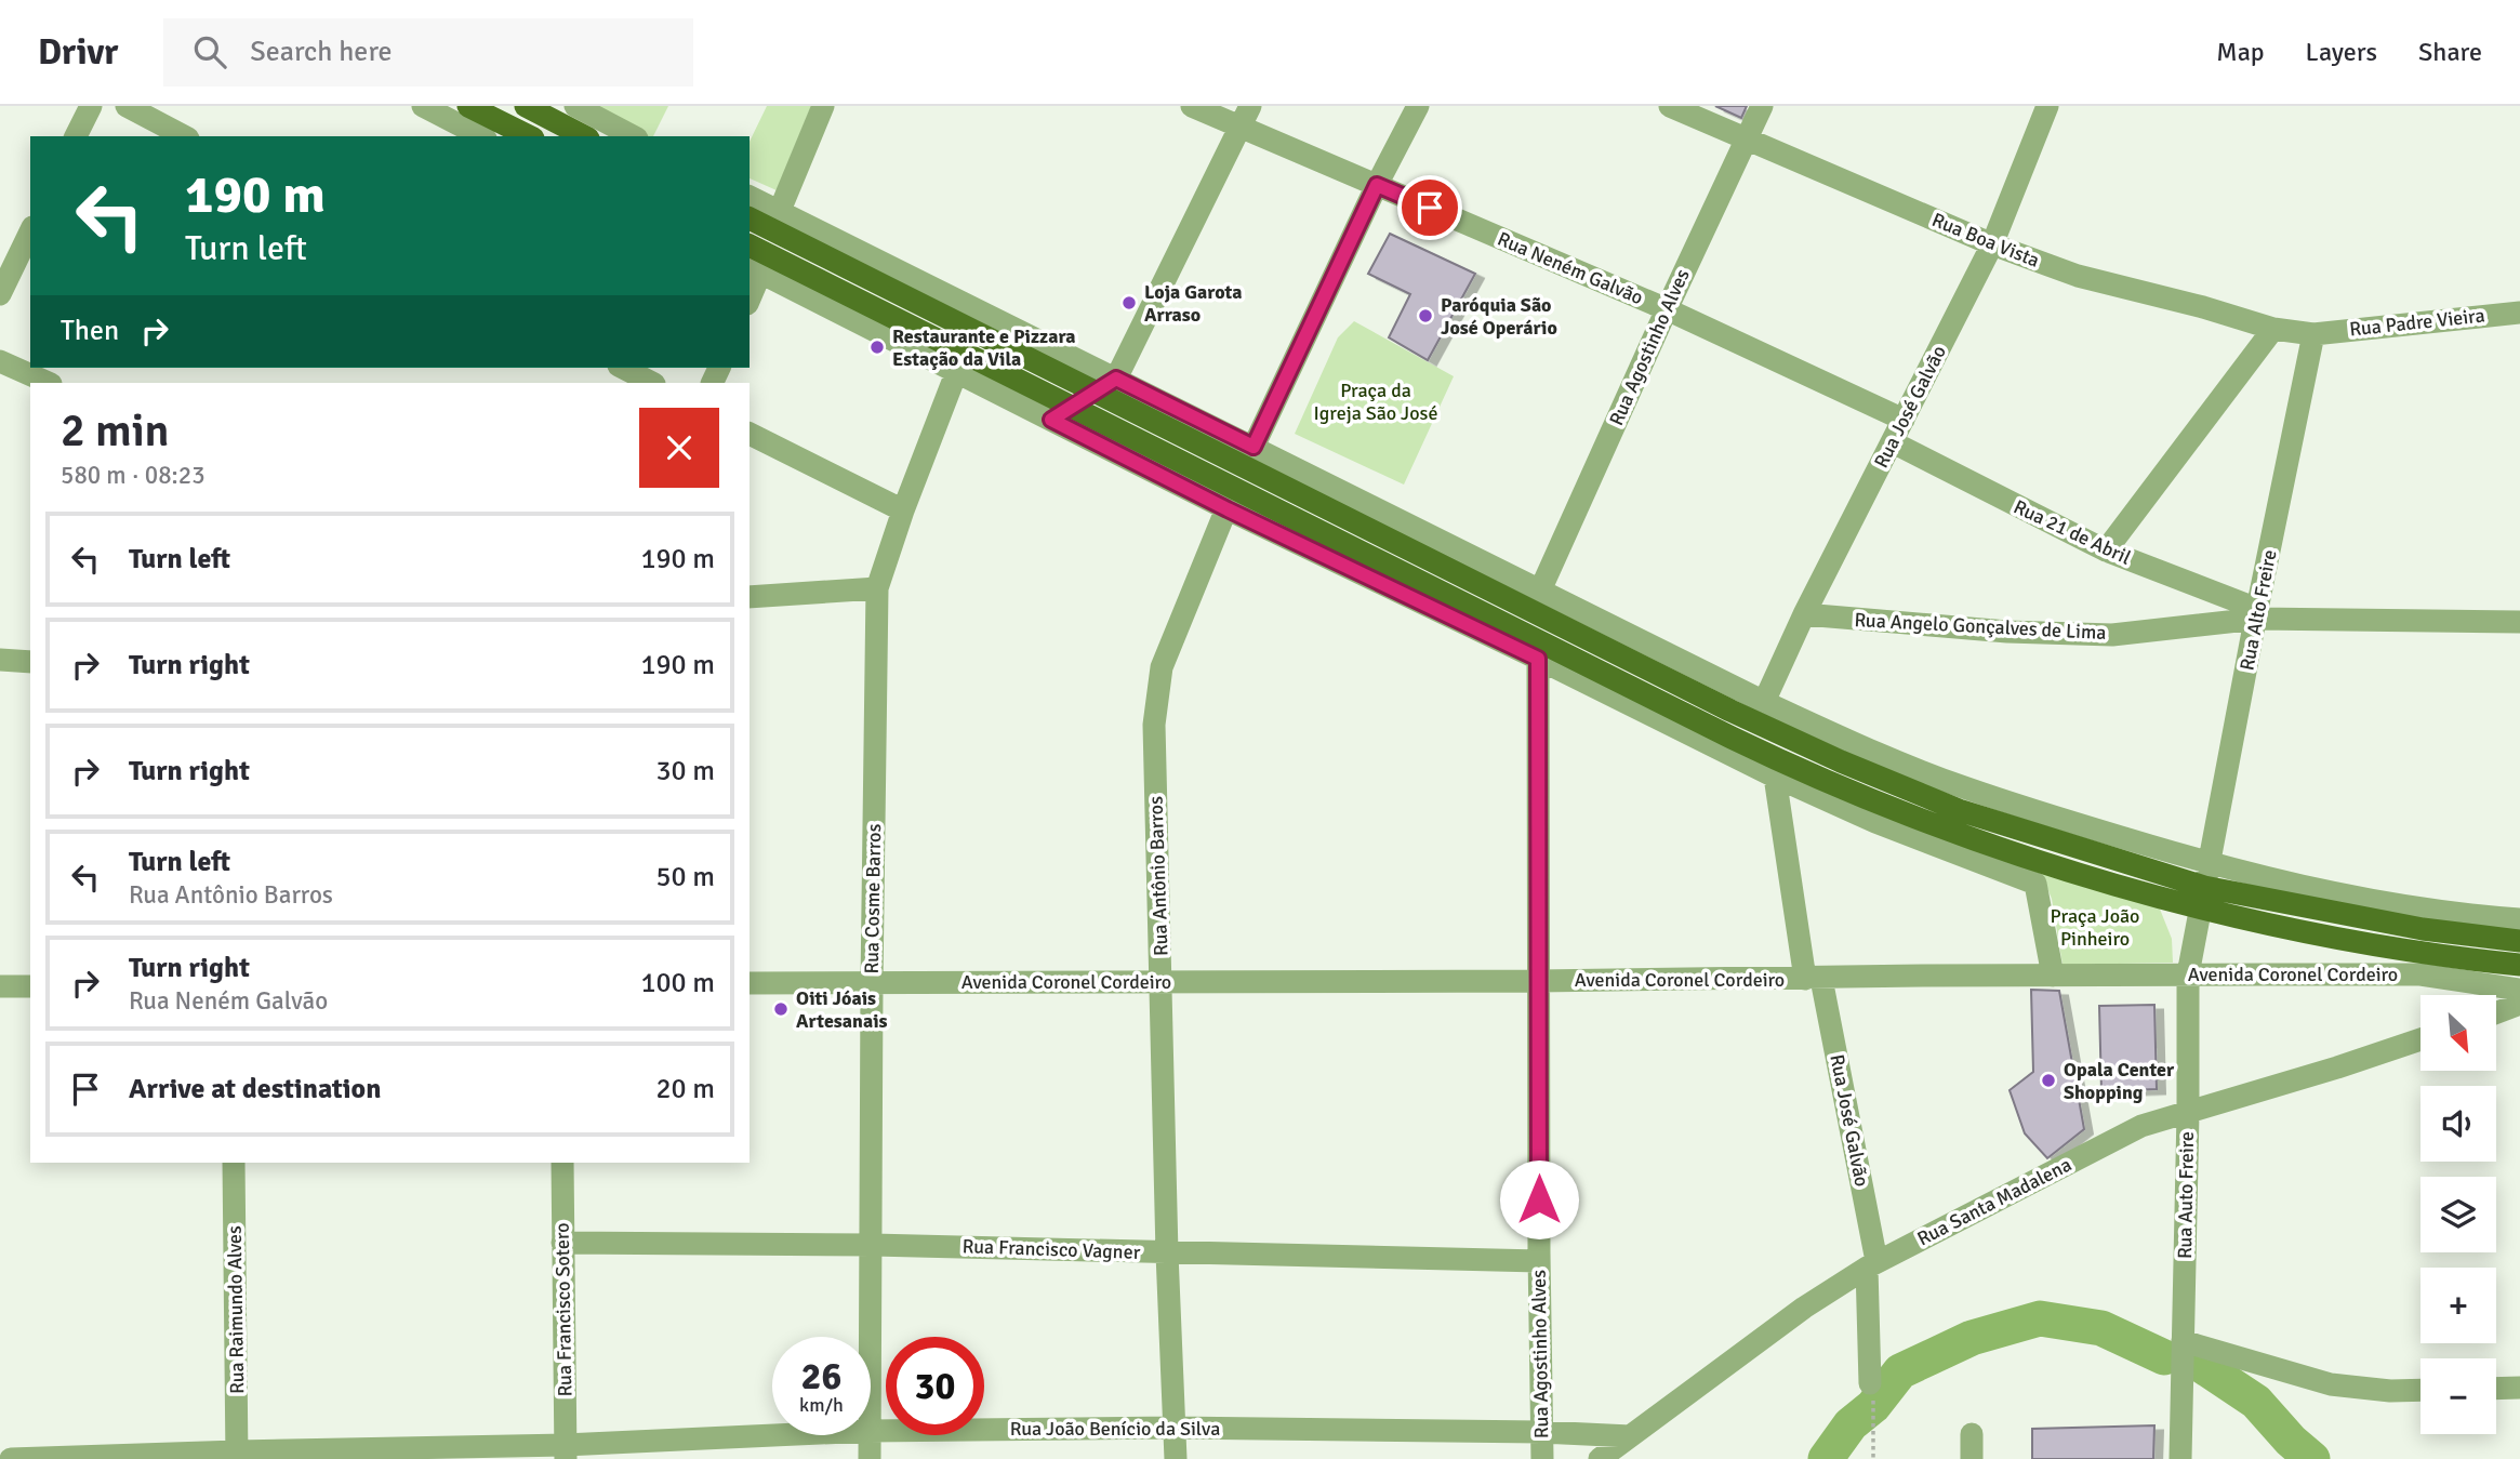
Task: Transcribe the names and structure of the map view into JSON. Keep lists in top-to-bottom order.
{
  "streets": {
    "street": [
      "Rua Boa Vista",
      "Rua Neném Galvão",
      "Rua Padre Vieira",
      "Rua Agostinho Alves",
      "Rua José Galvão",
      "Rua 21 de Abril",
      "Rua Alto Freire",
      "Rua Angelo Gonçalves de Lima",
      "Rua Antônio Barros",
      "Rua Cosme Barros",
      "Avenida Coronel Cordeiro",
      "Rua Auto Freire",
      "Rua Santa Madalena",
      "Rua Francisco Vagner",
      "Rua Raimundo Alves",
      "Rua Francisco Sotero",
      "Rua João Benício da Silva"
    ]
  },
  "crossings": [
    ["Rua Boa Vista", "Rua Padre Vieira"],
    ["Rua Boa Vista", "Rua Agostinho Alves"],
    ["Rua Boa Vista", "Rua José Galvão"],
    ["Rua Boa Vista", "Rua Alto Freire"],
    ["Rua Neném Galvão", "Rua Agostinho Alves"],
    ["Rua Neném Galvão", "Rua José Galvão"],
    ["Rua Padre Vieira", "Rua Alto Freire"],
    ["Rua Agostinho Alves", "Avenida Coronel Cordeiro"],
    ["Rua Agostinho Alves", "Rua Francisco Vagner"],
    ["Rua Agostinho Alves", "Rua João Benício da Silva"],
    ["Rua José Galvão", "Rua 21 de Abril"],
    ["Rua José Galvão", "Rua Angelo Gonçalves de Lima"],
    ["Rua José Galvão", "Avenida Coronel Cordeiro"],
    ["Rua José Galvão", "Rua Santa Madalena"],
    ["Rua 21 de Abril", "Rua Alto Freire"],
    ["Rua 21 de Abril", "Rua Angelo Gonçalves de Lima"],
    ["Rua Alto Freire", "Rua Angelo Gonçalves de Lima"],
    ["Rua Alto Freire", "Rua Auto Freire"],
    ["Rua Antônio Barros", "Avenida Coronel Cordeiro"],
    ["Rua Antônio Barros", "Rua Francisco Vagner"],
    ["Rua Antônio Barros", "Rua João Benício da Silva"],
    ["Rua Cosme Barros", "Avenida Coronel Cordeiro"],
    ["Rua Cosme Barros", "Rua Francisco Vagner"],
    ["Avenida Coronel Cordeiro", "Rua Auto Freire"],
    ["Rua Auto Freire", "Rua Santa Madalena"],
    ["Rua Santa Madalena", "Rua João Benício da Silva"],
    ["Rua Francisco Vagner", "Rua Francisco Sotero"],
    ["Rua Raimundo Alves", "Rua João Benício da Silva"],
    ["Rua Francisco Sotero", "Rua João Benício da Silva"]
  ],
  "parks": ["Praça da Igreja São José", "Praça João Pinheiro"],
  "places": [
    "Loja Garota Arraso",
    "Paróquia São José Operário",
    "Restaurante e Pizzara Estação da Vila",
    "Oiti Jóais Artesanais",
    "Opala Center Shopping"
  ],
  "north": "bottom right",
  "page": {
    "header": "Drivr",
    "search": "Search here",
    "nav": ["Map", "Layers", "Share"],
    "turn": ["190 m", "Turn left"],
    "then": "Then",
    "heading": ["2 min", "580 m · 08:23"],
    "list": [
      {
        "name": "Turn left",
        "value": "190 m"
      },
      {
        "name": "Turn right",
        "value": "190 m"
      },
      {
        "name": "Turn right",
        "value": "30 m"
      },
      {
        "name": "Turn left",
        "note": "Rua Antônio Barros",
        "value": "50 m"
      },
      {
        "name": "Turn right",
        "note": "Rua Neném Galvão",
        "value": "100 m"
      },
      {
        "name": "Arrive at destination",
        "value": "20 m"
      }
    ],
    "map_buttons": ["+", "−"],
    "speed": "26 km/h",
    "limit": "30"
  }
}
